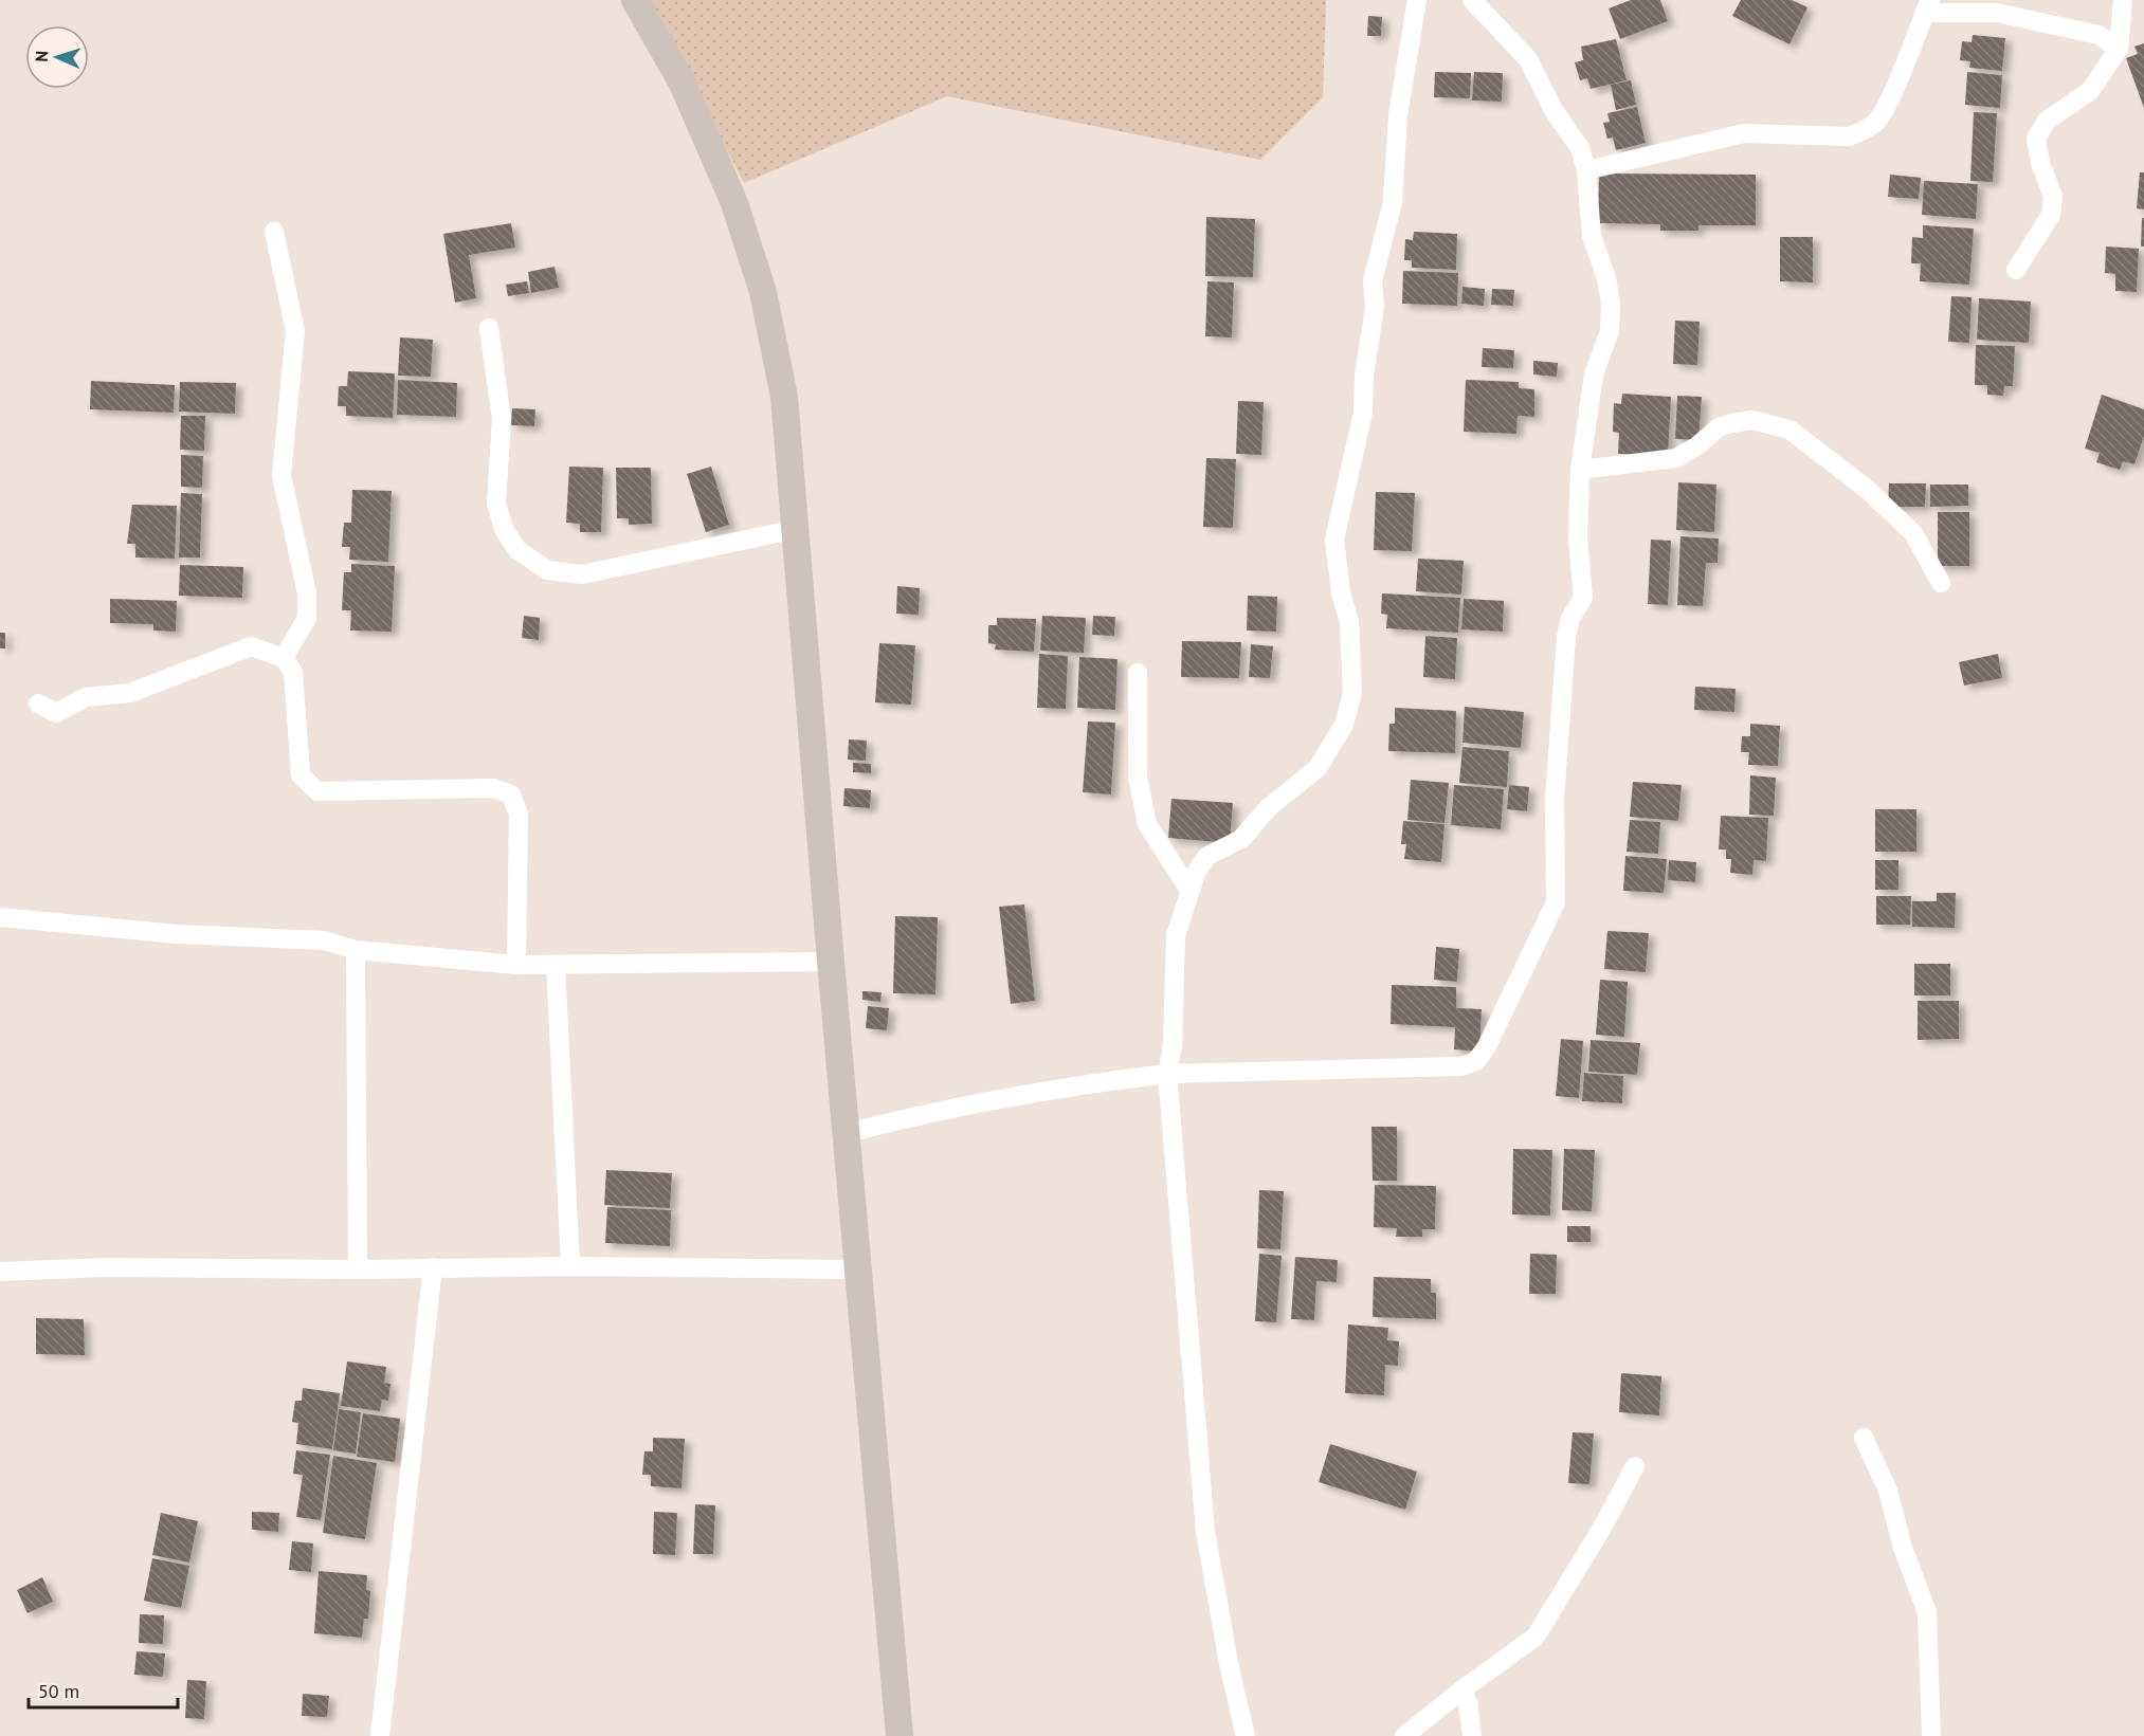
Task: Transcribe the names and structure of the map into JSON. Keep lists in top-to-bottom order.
{
  "scale_bar": "50 m",
  "north": "left"
}
